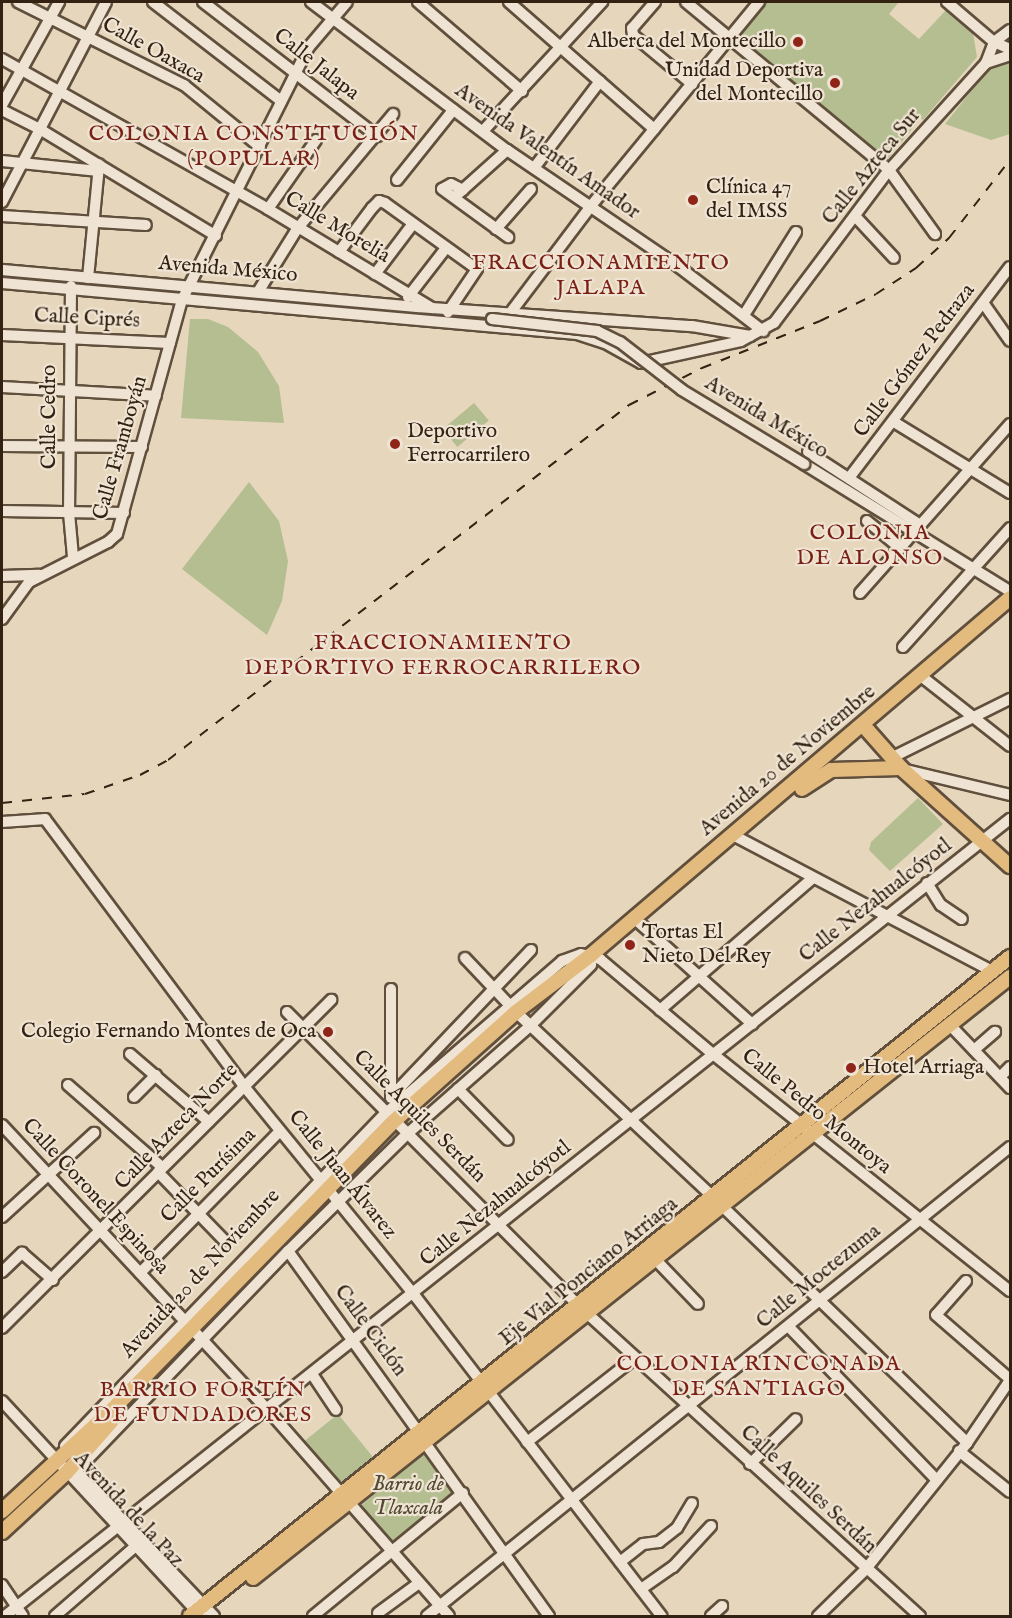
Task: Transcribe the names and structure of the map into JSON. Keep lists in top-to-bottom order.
{
  "streets": {
    "main road": ["Avenida 20 de Noviembre", "Eje Vial Ponciano Arriaga"],
    "street": [
      "Calle Oaxaca",
      "Calle Jalapa",
      "Avenida Valentín Amador",
      "Calle Azteca Sur",
      "Calle Morelia",
      "Avenida México",
      "Calle Ciprés",
      "Calle Gómez Pedraza",
      "Calle Cedro",
      "Calle Framboyán",
      "Calle Nezahualcóyotl",
      "Calle Pedro Montoya",
      "Calle Aquiles Serdán",
      "Calle Azteca Norte",
      "Calle Juan Álvarez",
      "Calle Purísima",
      "Calle Coronel Espinosa",
      "Calle Moctezuma",
      "Calle Ciclón",
      "Avenida de la Paz"
    ]
  },
  "crossings": [
    ["Calle Oaxaca", "Calle Framboyán"],
    ["Calle Jalapa", "Calle Framboyán"],
    ["Avenida Valentín Amador", "Calle Azteca Sur"],
    ["Avenida Valentín Amador", "Avenida México"],
    ["Avenida Valentín Amador", "Calle Framboyán"],
    ["Calle Azteca Sur", "Avenida México"],
    ["Calle Morelia", "Avenida México"],
    ["Calle Morelia", "Calle Framboyán"],
    ["Avenida México", "Calle Cedro"],
    ["Avenida México", "Calle Framboyán"],
    ["Calle Ciprés", "Calle Cedro"],
    ["Calle Ciprés", "Calle Framboyán"],
    ["Calle Cedro", "Calle Framboyán"],
    ["Avenida 20 de Noviembre", "Calle Pedro Montoya"],
    ["Avenida 20 de Noviembre", "Calle Aquiles Serdán"],
    ["Avenida 20 de Noviembre", "Calle Juan Álvarez"],
    ["Avenida 20 de Noviembre", "Calle Coronel Espinosa"],
    ["Avenida 20 de Noviembre", "Calle Ciclón"],
    ["Avenida 20 de Noviembre", "Avenida de la Paz"],
    ["Calle Nezahualcóyotl", "Calle Pedro Montoya"],
    ["Calle Nezahualcóyotl", "Calle Aquiles Serdán"],
    ["Calle Nezahualcóyotl", "Calle Juan Álvarez"],
    ["Calle Nezahualcóyotl", "Calle Coronel Espinosa"],
    ["Calle Nezahualcóyotl", "Calle Ciclón"],
    ["Calle Nezahualcóyotl", "Avenida de la Paz"],
    ["Calle Pedro Montoya", "Eje Vial Ponciano Arriaga"],
    ["Calle Pedro Montoya", "Calle Moctezuma"],
    ["Calle Aquiles Serdán", "Calle Azteca Norte"],
    ["Calle Aquiles Serdán", "Eje Vial Ponciano Arriaga"],
    ["Calle Aquiles Serdán", "Calle Moctezuma"],
    ["Calle Azteca Norte", "Calle Juan Álvarez"],
    ["Calle Azteca Norte", "Calle Coronel Espinosa"],
    ["Calle Juan Álvarez", "Calle Purísima"],
    ["Calle Juan Álvarez", "Eje Vial Ponciano Arriaga"],
    ["Calle Juan Álvarez", "Calle Moctezuma"],
    ["Calle Purísima", "Calle Coronel Espinosa"],
    ["Calle Coronel Espinosa", "Eje Vial Ponciano Arriaga"],
    ["Calle Coronel Espinosa", "Calle Moctezuma"],
    ["Eje Vial Ponciano Arriaga", "Calle Ciclón"],
    ["Eje Vial Ponciano Arriaga", "Avenida de la Paz"],
    ["Calle Moctezuma", "Calle Ciclón"]
  ],
  "districts": [
    "COLONIA CONSTITUCIÓN (POPULAR)",
    "FRACCIONAMIENTO JALAPA",
    "COLONIA DE ALONSO",
    "FRACCIONAMIENTO DEPORTIVO FERROCARRILERO",
    "COLONIA RINCONADA DE SANTIAGO",
    "BARRIO FORTÍN DE FUNDADORES"
  ],
  "parks": ["Barrio de Tlaxcala"],
  "places": [
    "Alberca del Montecillo",
    "Unidad Deportiva del Montecillo",
    "Clínica 47 del IMSS",
    "Deportivo Ferrocarrilero",
    "Tortas El Nieto Del Rey",
    "Colegio Fernando Montes de Oca",
    "Hotel Arriaga"
  ]
}
